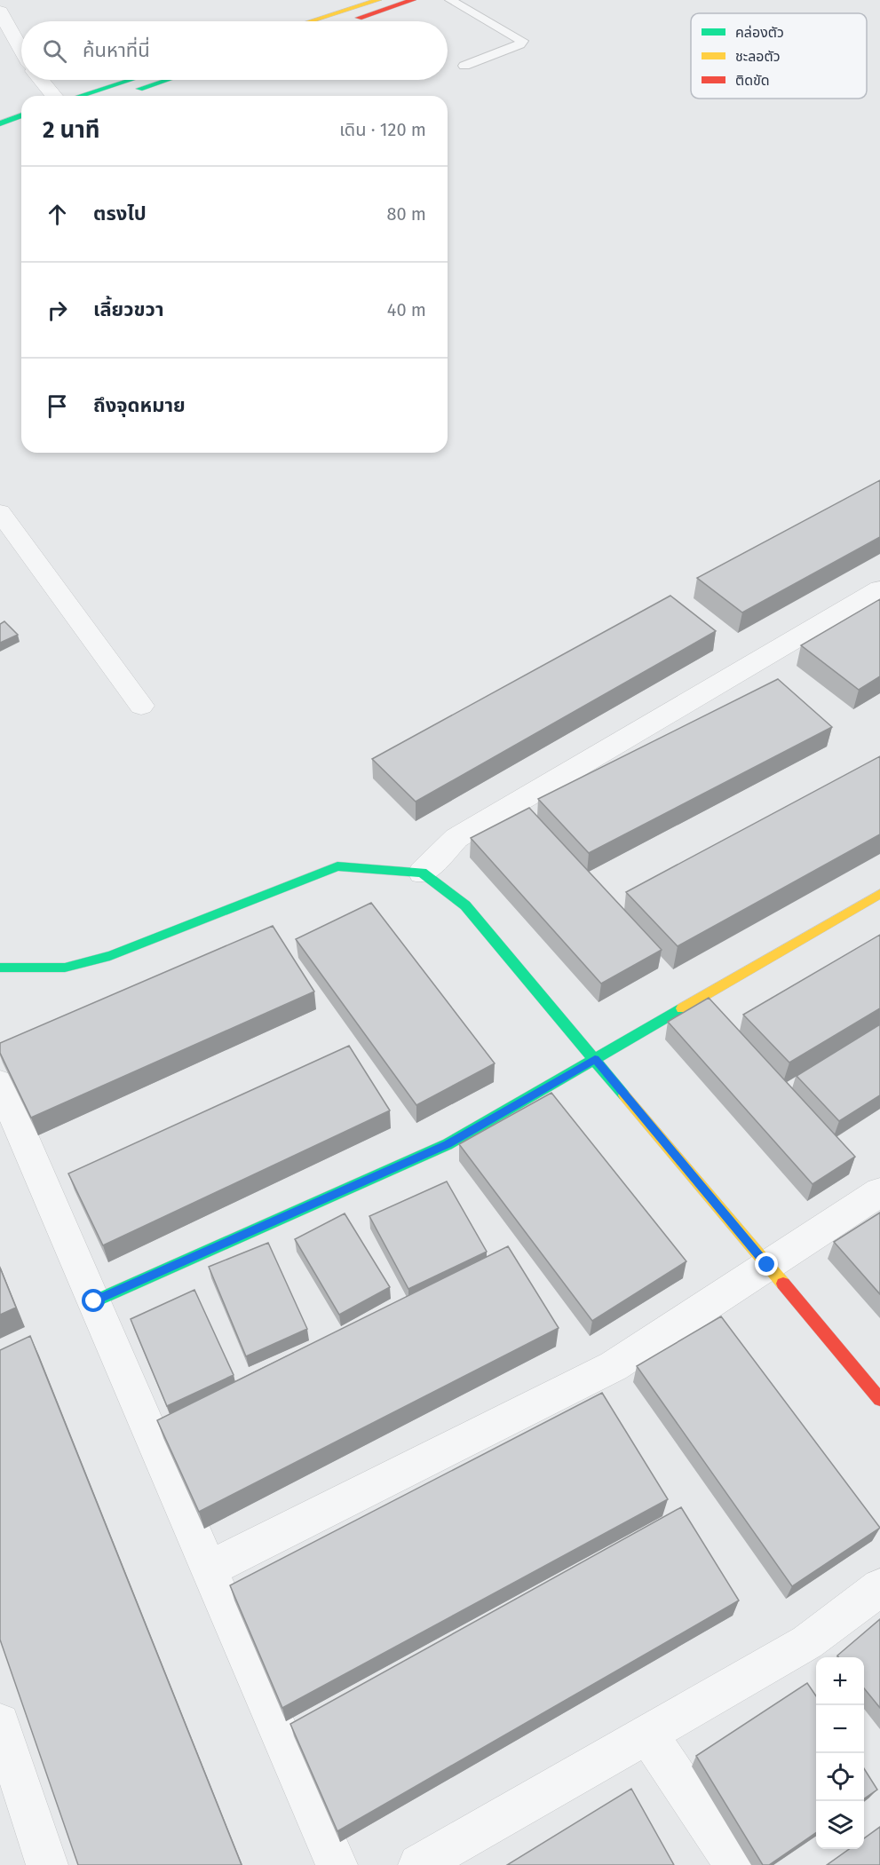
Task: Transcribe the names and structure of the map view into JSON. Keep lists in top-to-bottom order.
{
  "legend": ["คล่องตัว", "ชะลอตัว", "ติดขัด"],
  "page": {
    "search": "ค้นหาที่นี่",
    "heading": ["2 นาที", "เดิน · 120 m"],
    "list": [
      ["ตรงไป", "80 m"],
      ["เลี้ยวขวา", "40 m"],
      "ถึงจุดหมาย"
    ],
    "map_buttons": ["+", "−"]
  }
}
